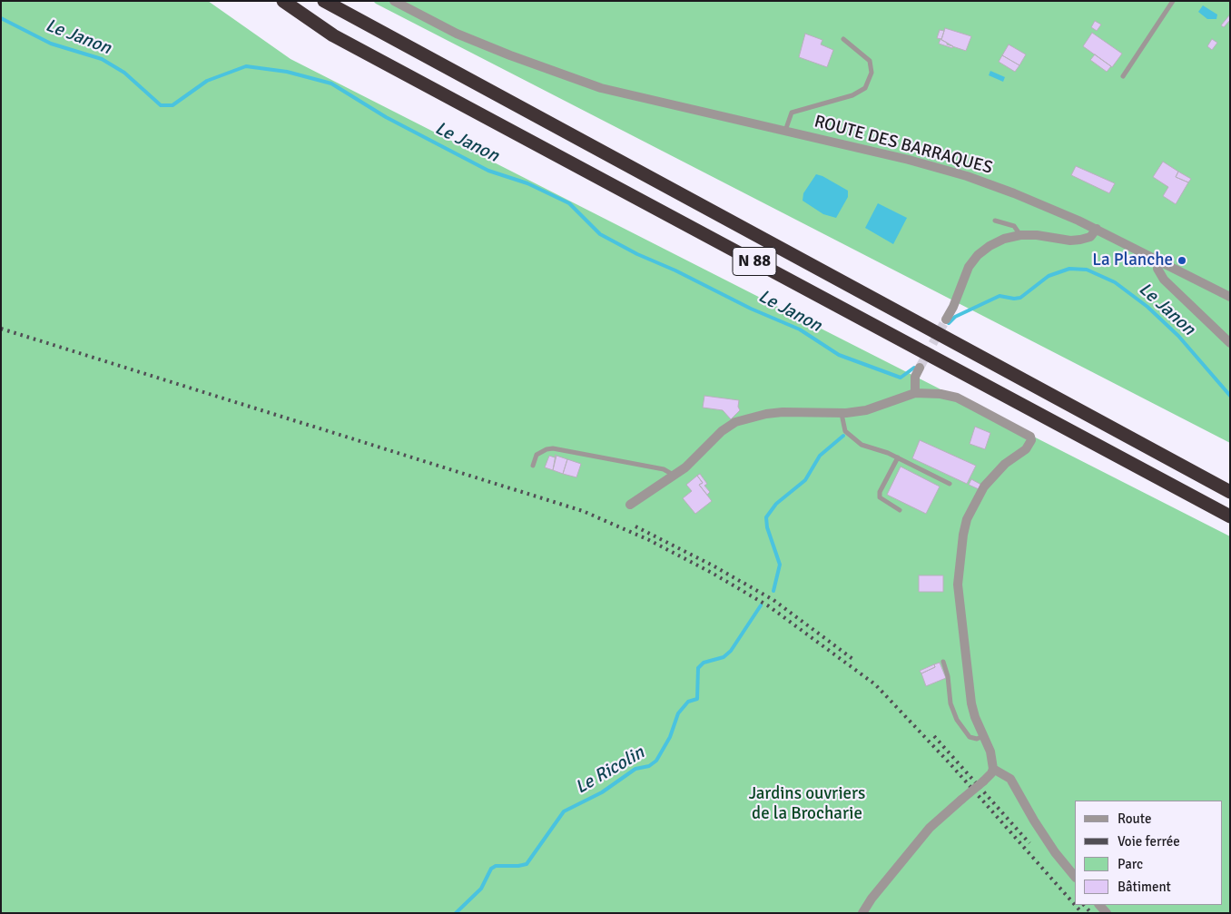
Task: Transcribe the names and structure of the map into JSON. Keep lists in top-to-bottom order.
{
  "streets": {
    "highway": ["N 88"],
    "street": ["ROUTE DES BARRAQUES"]
  },
  "water": ["Le Janon", "Le Ricolin"],
  "parks": ["Jardins ouvriers de la Brocharie"],
  "places": ["La Planche"],
  "legend": [
    "Route",
    "Voie ferrée",
    "Parc",
    "Bâtiment"
  ]
}
